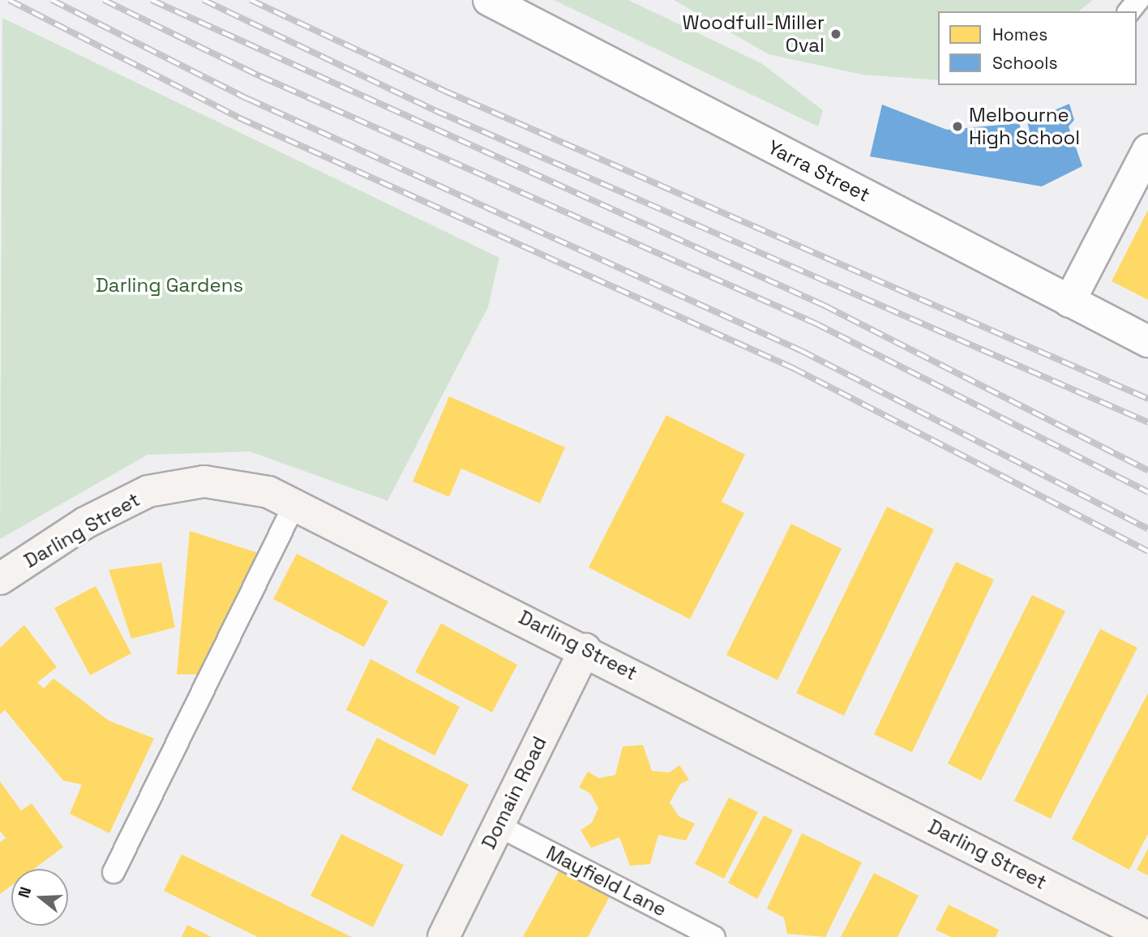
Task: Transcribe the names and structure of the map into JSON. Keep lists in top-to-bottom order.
{
  "streets": {
    "street": ["Yarra Street", "Darling Street", "Domain Road"],
    "lane": ["Mayfield Lane"]
  },
  "crossings": [
    ["Darling Street", "Domain Road"],
    ["Domain Road", "Mayfield Lane"]
  ],
  "parks": ["Darling Gardens"],
  "places": ["Woodfull-Miller Oval", "Melbourne High School"],
  "legend": ["Homes", "Schools"],
  "north": "left"
}
